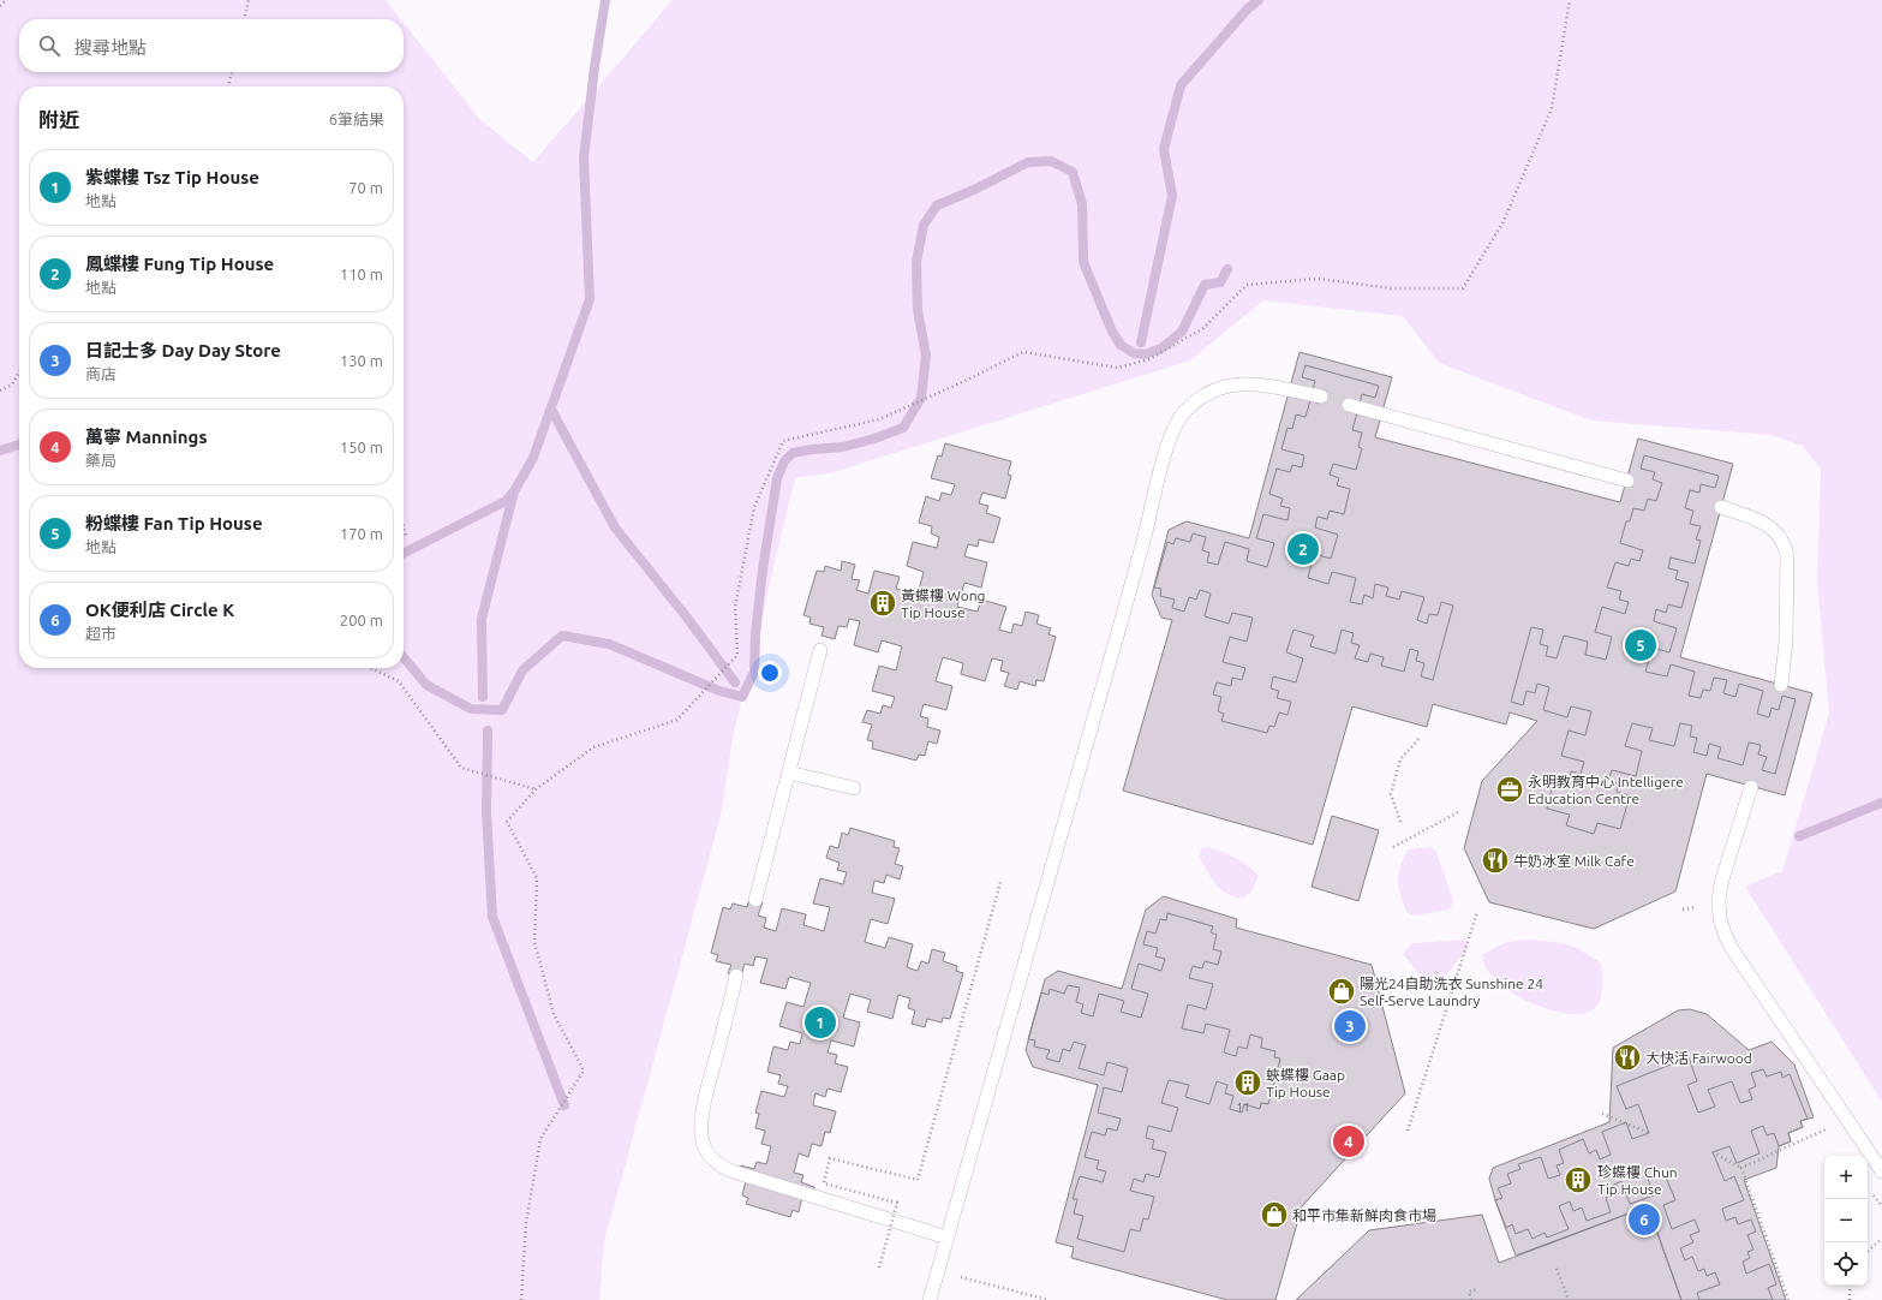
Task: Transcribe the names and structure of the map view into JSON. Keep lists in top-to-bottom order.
{
  "places": {
    "building": ["黃蝶樓 Wong Tip House", "蛺蝶樓 Gaap Tip House", "珍蝶樓 Chun Tip House"],
    "office": ["永明教育中心 Intelligere Education Centre"],
    "restaurant": ["牛奶冰室 Milk Cafe", "大快活 Fairwood"],
    "shop": ["陽光24自助洗衣 Sunshine 24 Self-Serve Laundry", "和平市集新鮮肉食市場"]
  },
  "house_numbers": ["11"],
  "page": {
    "search": "搜尋地點",
    "heading": ["附近", "6筆結果"],
    "list": [
      {
        "mark": "1",
        "name": "紫蝶樓 Tsz Tip House",
        "note": "地點",
        "value": "70 m"
      },
      {
        "mark": "2",
        "name": "鳳蝶樓 Fung Tip House",
        "note": "地點",
        "value": "110 m"
      },
      {
        "mark": "3",
        "name": "日記士多 Day Day Store",
        "note": "商店",
        "value": "130 m"
      },
      {
        "mark": "4",
        "name": "萬寧 Mannings",
        "note": "藥局",
        "value": "150 m"
      },
      {
        "mark": "5",
        "name": "粉蝶樓 Fan Tip House",
        "note": "地點",
        "value": "170 m"
      },
      {
        "mark": "6",
        "name": "OK便利店 Circle K",
        "note": "超市",
        "value": "200 m"
      }
    ],
    "pins": [
      "2",
      "5",
      "1",
      "3",
      "4",
      "6"
    ],
    "map_buttons": ["+", "−"]
  }
}
